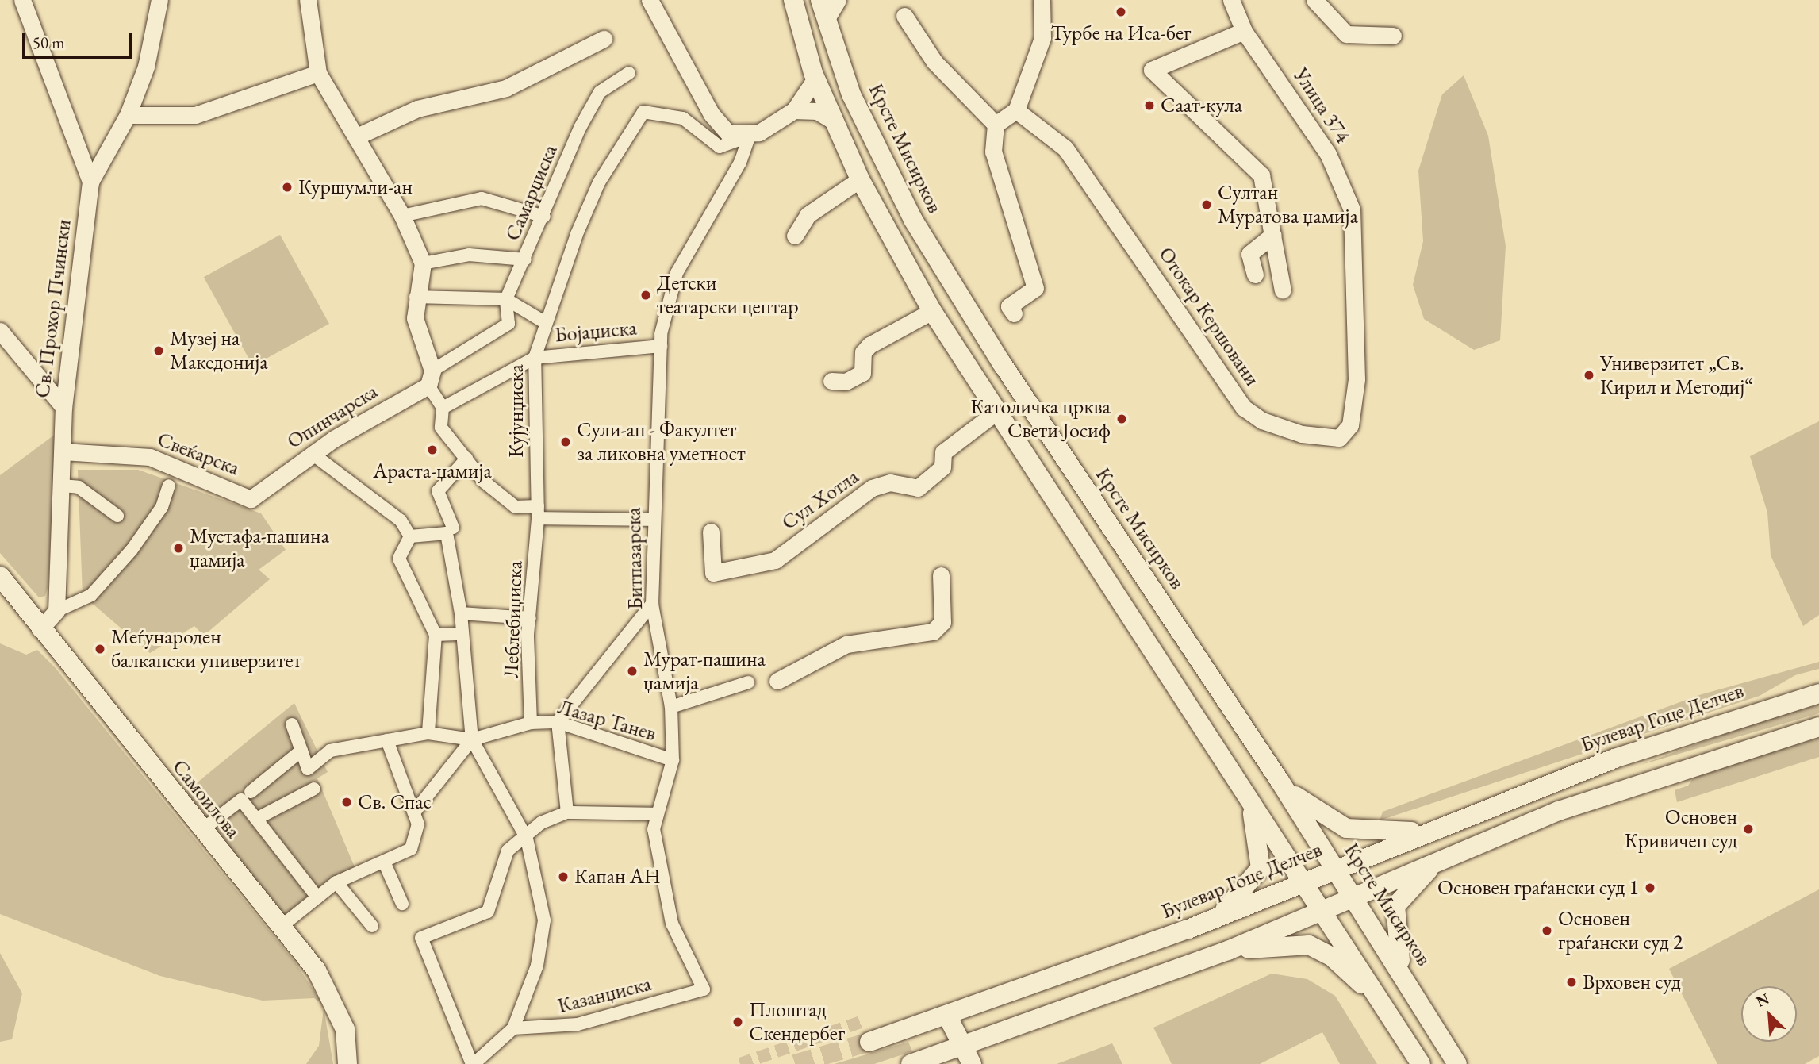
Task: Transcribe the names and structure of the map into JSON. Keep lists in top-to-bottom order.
{
  "streets": {
    "street": [
      "Улица 374",
      "Крсте Мисирков",
      "Самарџиска",
      "Св. Прохор Пчински",
      "Отокар Кершовани",
      "Бојаџиска",
      "Кујунџиска",
      "Опинчарска",
      "Свеќарска",
      "Сул Хотла",
      "Битпазарска",
      "Леблебиџиска",
      "Булевар Гоце Делчев",
      "Лазар Танев",
      "Самоилова",
      "Казанџиска"
    ]
  },
  "crossings": [
    ["Улица 374", "Отокар Кершовани"],
    ["Крсте Мисирков", "Булевар Гоце Делчев"],
    ["Св. Прохор Пчински", "Свеќарска"],
    ["Бојаџиска", "Кујунџиска"],
    ["Бојаџиска", "Битпазарска"],
    ["Кујунџиска", "Битпазарска"],
    ["Кујунџиска", "Леблебиџиска"],
    ["Опинчарска", "Свеќарска"],
    ["Битпазарска", "Лазар Танев"],
    ["Битпазарска", "Казанџиска"],
    ["Леблебиџиска", "Лазар Танев"]
  ],
  "places": [
    "Турбе на Иса-бег",
    "Саат-кула",
    "Куршумли-ан",
    "Султан Муратова џамија",
    "Детски театарски центар",
    "Музеј на Македонија",
    "Универзитет „Св. Кирил и Методиј“",
    "Католичка црква Свети Јосиф",
    "Сули-ан - Факултет за ликовна уметност",
    "Араста-џамија",
    "Мустафа-пашина џамија",
    "Меѓународен балкански универзитет",
    "Мурат-пашина џамија",
    "Св. Спас",
    "Основен Кривичен суд",
    "Капан АН",
    "Основен граѓански суд 1",
    "Основен граѓански суд 2",
    "Врховен суд",
    "Плоштад Скендербег"
  ],
  "scale_bar": "50 m",
  "north": "top left"
}
